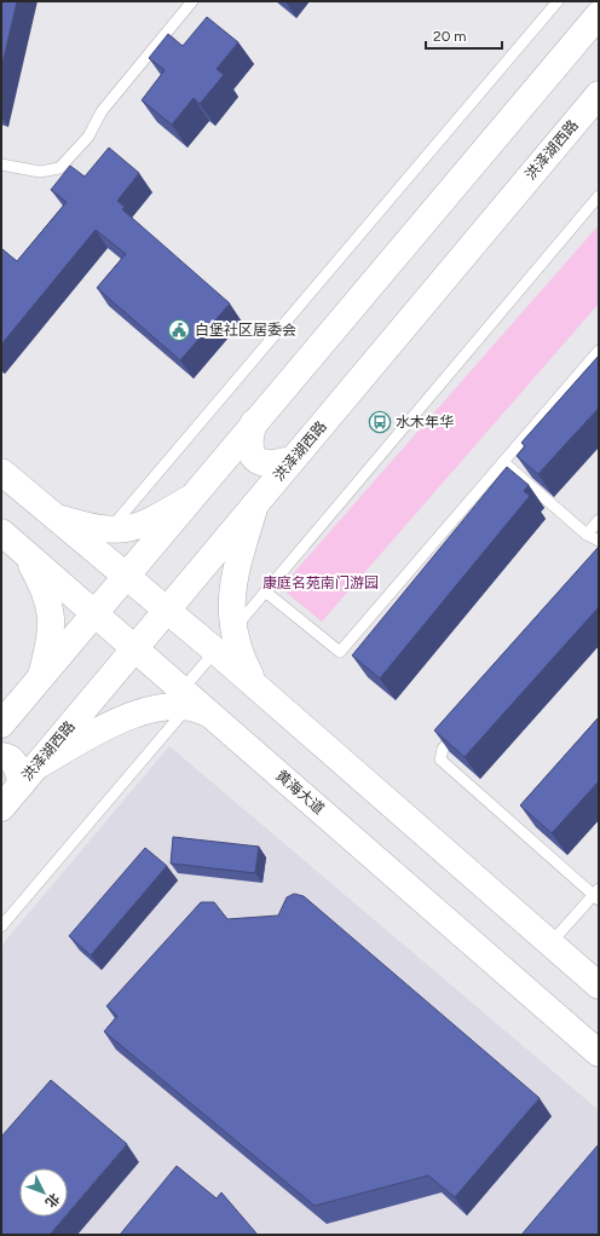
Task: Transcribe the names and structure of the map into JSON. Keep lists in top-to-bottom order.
{
  "streets": {
    "street": ["洪泽湖西路", "黄海大道"]
  },
  "crossings": [
    ["洪泽湖西路", "黄海大道"]
  ],
  "parks": ["康庭名苑南门游园"],
  "places": {
    "public building": ["白堡社区居委会"],
    "bus stop": ["水木年华"]
  },
  "scale_bar": "20 m",
  "north": "bottom right"
}
